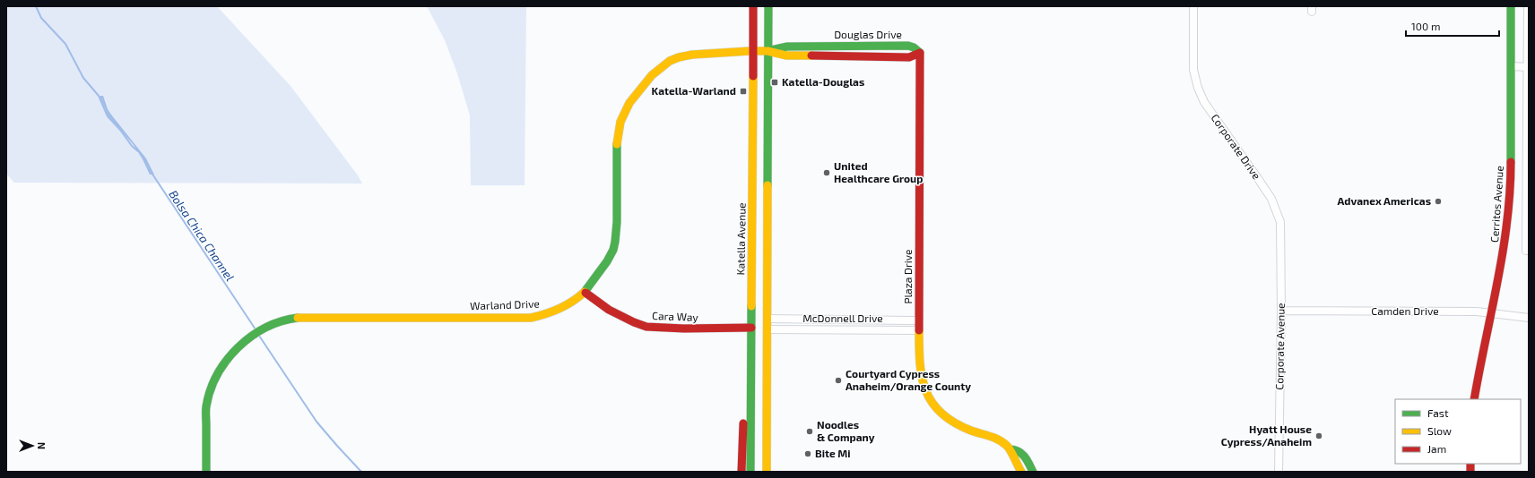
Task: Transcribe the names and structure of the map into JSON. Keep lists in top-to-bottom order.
{
  "streets": {
    "street": [
      "Douglas Drive",
      "Corporate Drive",
      "Cerritos Avenue",
      "Katella Avenue",
      "Plaza Drive",
      "Warland Drive",
      "Camden Drive",
      "Cara Way",
      "McDonnell Drive",
      "Corporate Avenue"
    ]
  },
  "crossings": [
    ["Douglas Drive", "Katella Avenue"],
    ["Douglas Drive", "Plaza Drive"],
    ["Douglas Drive", "Warland Drive"],
    ["Corporate Drive", "Corporate Avenue"],
    ["Cerritos Avenue", "Camden Drive"],
    ["Katella Avenue", "Warland Drive"],
    ["Katella Avenue", "Cara Way"],
    ["Plaza Drive", "McDonnell Drive"],
    ["Warland Drive", "Cara Way"],
    ["Camden Drive", "Corporate Avenue"]
  ],
  "water": ["Bolsa Chica Channel"],
  "places": {
    "transit": ["Katella-Douglas", "Katella-Warland"],
    "other": [
      "United Healthcare Group",
      "Advanex Americas",
      "Courtyard Cypress Anaheim/Orange County",
      "Noodles & Company",
      "Hyatt House Cypress/Anaheim",
      "Bite Mi"
    ]
  },
  "legend": ["Fast", "Slow", "Jam"],
  "scale_bar": "100 m",
  "north": "right"
}
